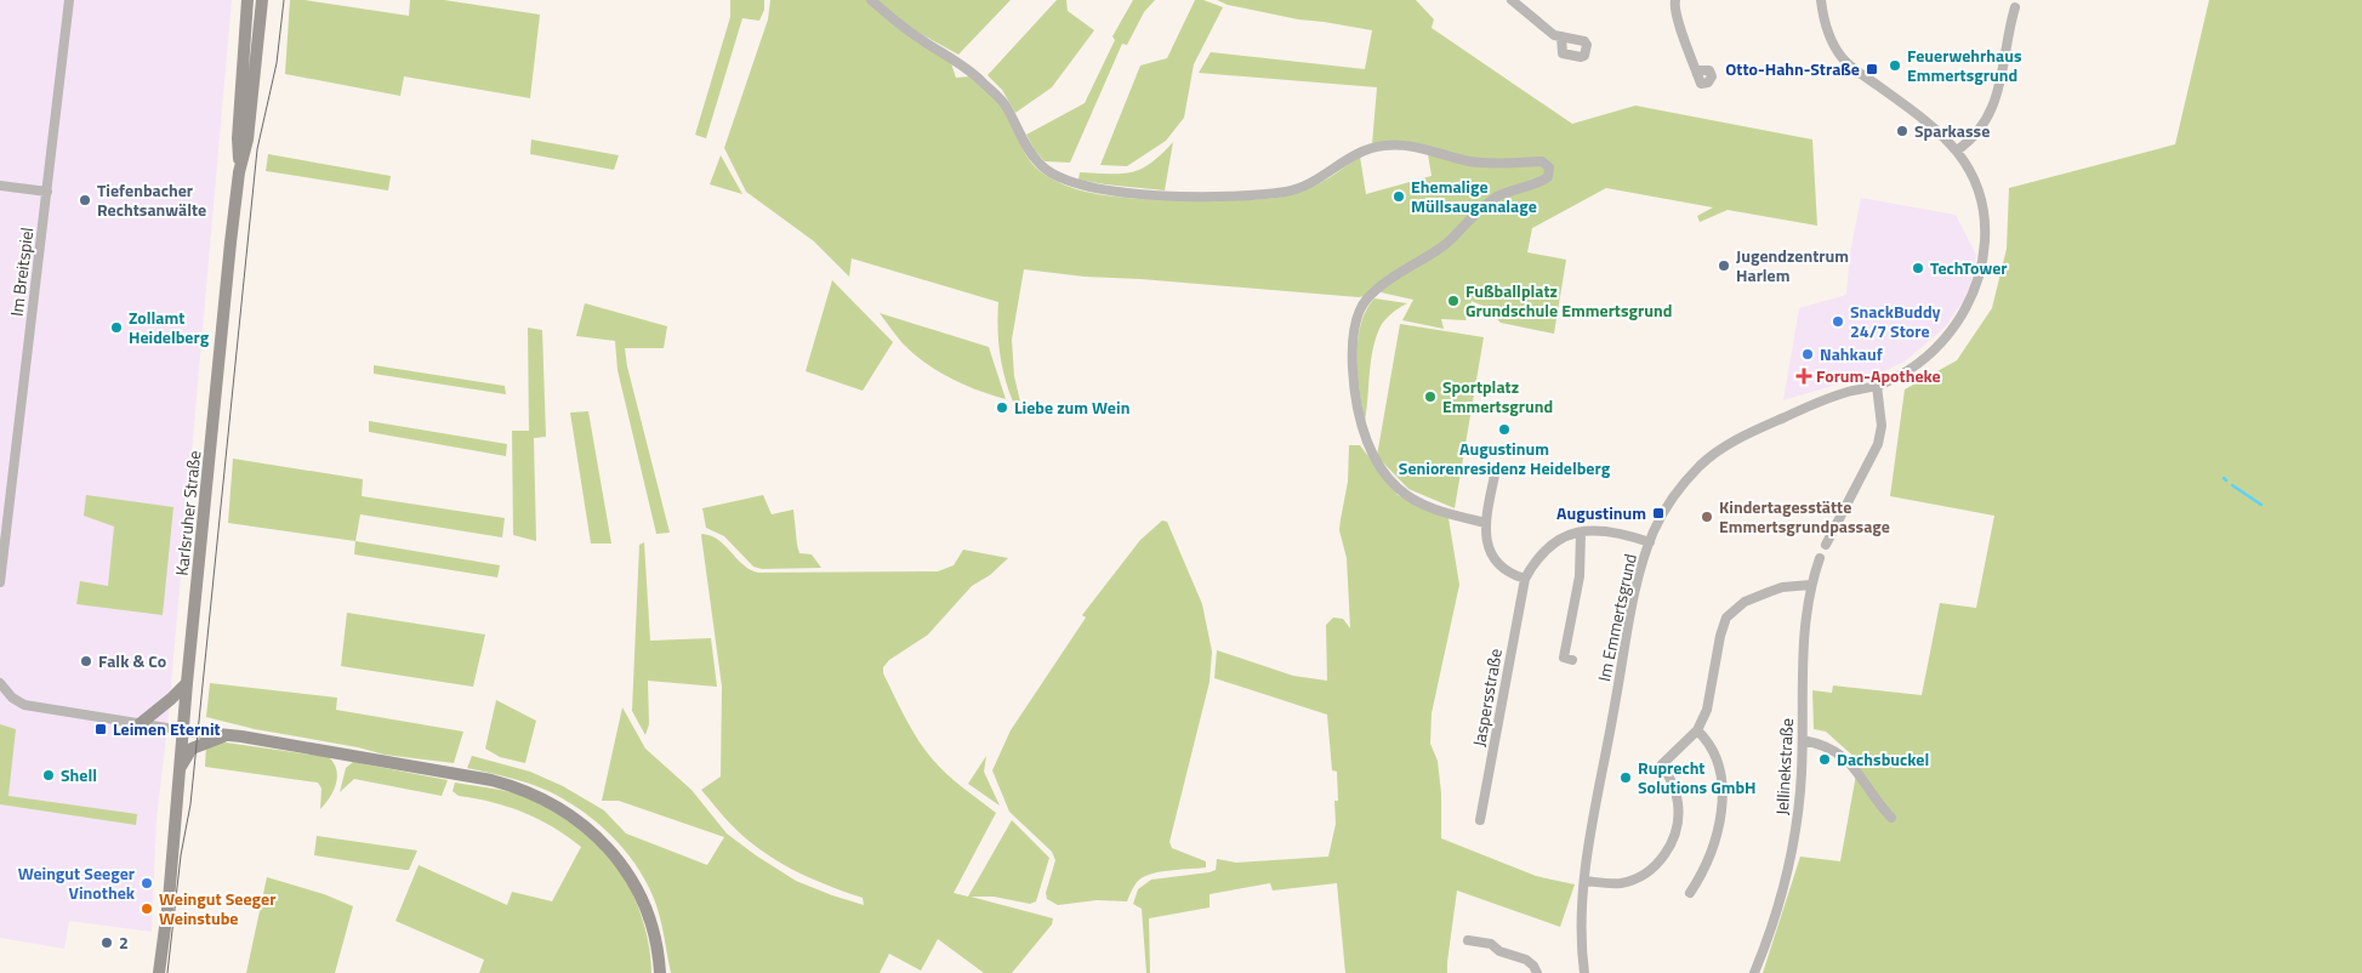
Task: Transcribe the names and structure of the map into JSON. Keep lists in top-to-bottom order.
{
  "streets": {
    "main road": ["Karlsruher Straße"],
    "street": [
      "Im Breitspiel",
      "Im Emmertsgrund",
      "Jaspersstraße",
      "Jellinekstraße"
    ]
  },
  "crossings": [
    ["Im Emmertsgrund", "Jaspersstraße"]
  ],
  "places": {
    "other": [
      "Feuerwehrhaus Emmertsgrund",
      "Sparkasse",
      "Ehemalige Müllsauganalage",
      "Tiefenbacher Rechtsanwälte",
      "Jugendzentrum Harlem",
      "TechTower",
      "Fußballplatz Grundschule Emmertsgrund",
      "SnackBuddy 24/7 Store",
      "Zollamt Heidelberg",
      "Nahkauf",
      "Sportplatz Emmertsgrund",
      "Liebe zum Wein",
      "Augustinum Seniorenresidenz Heidelberg",
      "Kindertagesstätte Emmertsgrundpassage",
      "Falk & Co",
      "Dachsbuckel",
      "Shell",
      "Ruprecht Solutions GmbH",
      "Weingut Seeger Vinothek",
      "Weingut Seeger Weinstube",
      "2"
    ],
    "transit": ["Otto-Hahn-Straße", "Augustinum", "Leimen Eternit"],
    "health": ["Forum-Apotheke"]
  }
}
